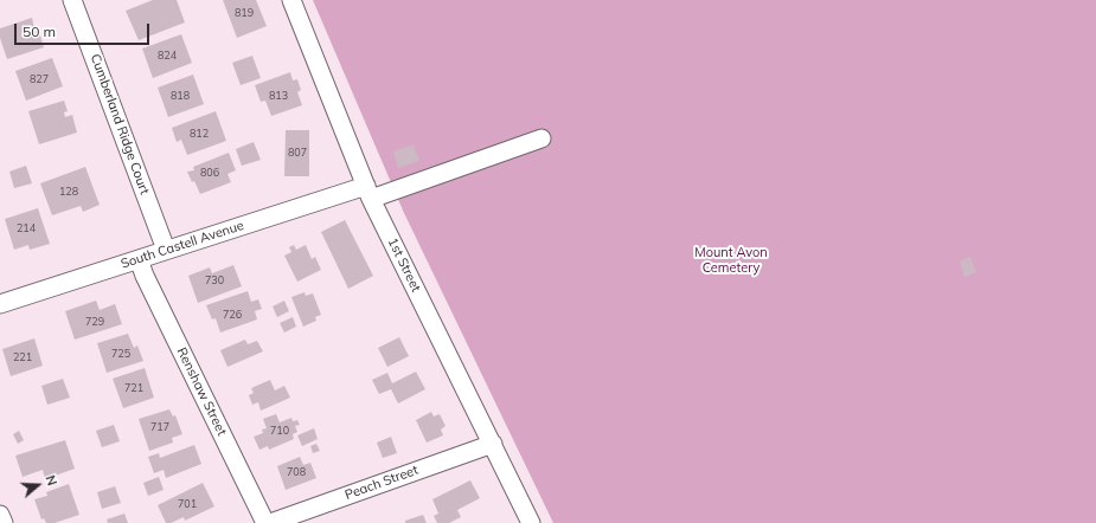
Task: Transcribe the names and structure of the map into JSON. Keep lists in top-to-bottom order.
{
  "streets": {
    "street": [
      "Cumberland Ridge Court",
      "South Castell Avenue",
      "1st Street",
      "Renshaw Street",
      "Peach Street"
    ]
  },
  "crossings": [
    ["Cumberland Ridge Court", "South Castell Avenue"],
    ["South Castell Avenue", "1st Street"],
    ["South Castell Avenue", "Renshaw Street"],
    ["1st Street", "Peach Street"]
  ],
  "parks": ["Mount Avon Cemetery"],
  "house_numbers": [
    "819",
    "824",
    "827",
    "818",
    "813",
    "812",
    "807",
    "806",
    "128",
    "214",
    "730",
    "726",
    "729",
    "725",
    "221",
    "721",
    "717",
    "710",
    "708",
    "701"
  ],
  "scale_bar": "50 m",
  "north": "right"
}
